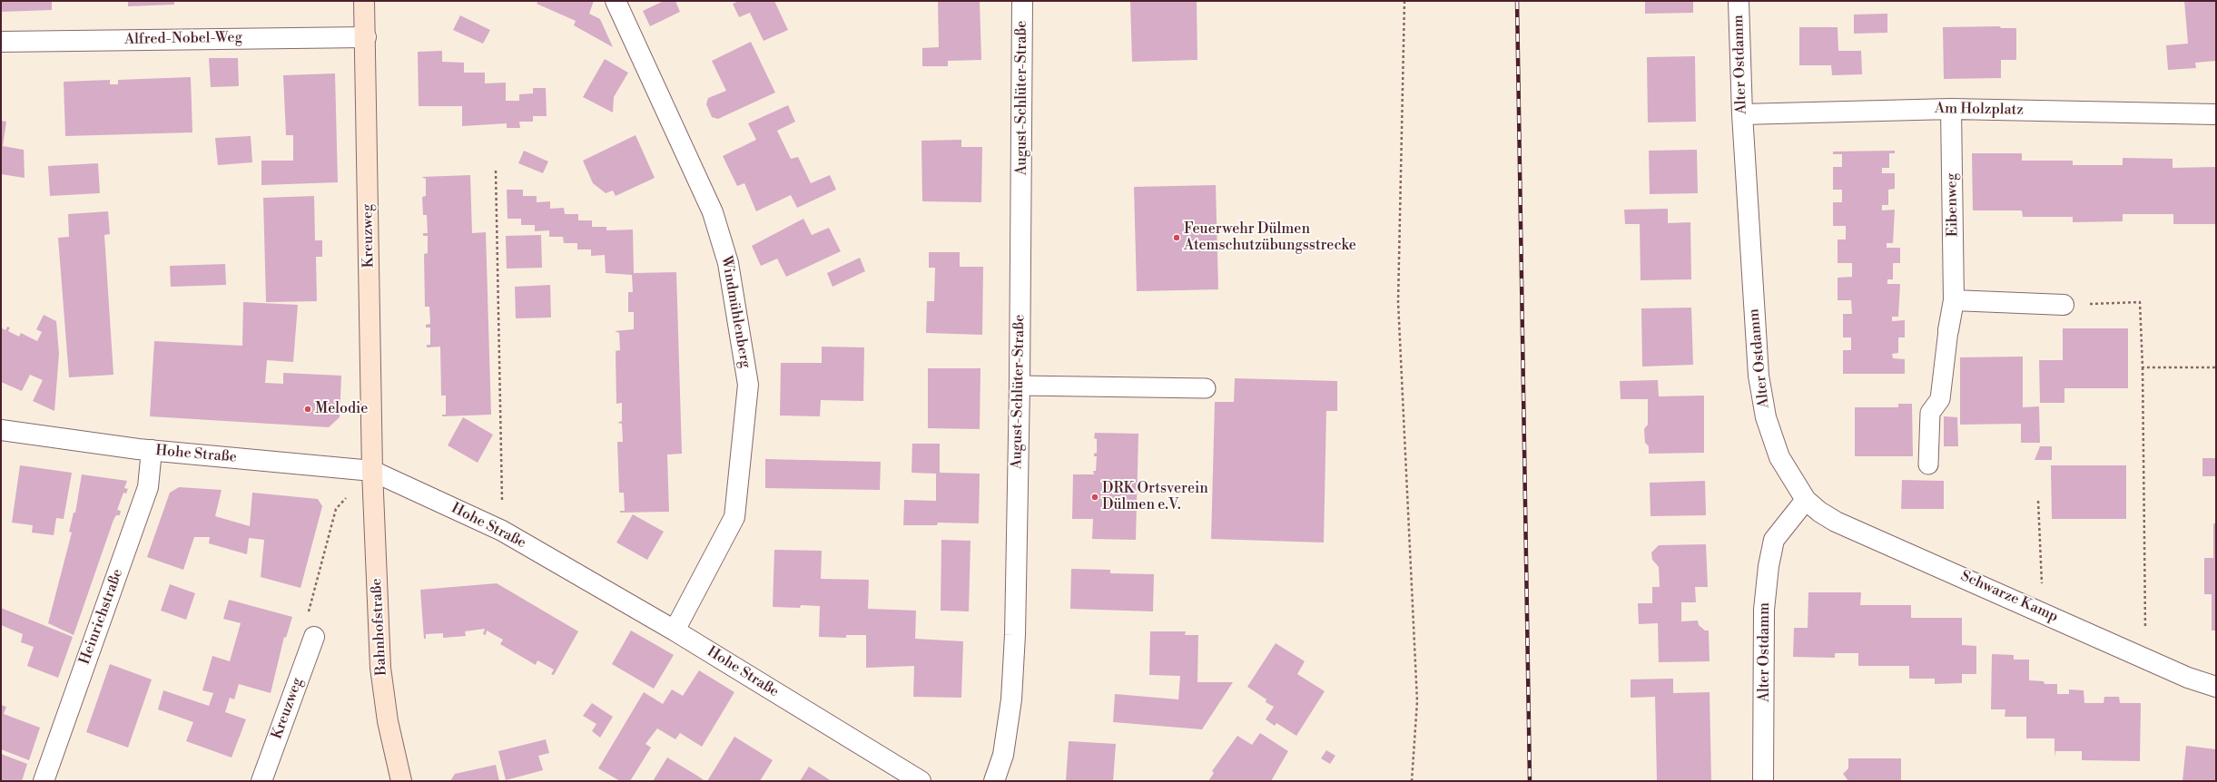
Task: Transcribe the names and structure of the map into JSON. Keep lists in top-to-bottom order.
{
  "streets": {
    "street": [
      "Alfred-Nobel-Weg",
      "Alter Ostdamm",
      "August-Schlüter-Straße",
      "Am Holzplatz",
      "Eibenweg",
      "Kreuzweg",
      "Windmühlenberg",
      "Hohe Straße",
      "Schwarze Kamp",
      "Heinrichstraße",
      "Bahnhofstraße"
    ]
  },
  "crossings": [
    ["Alfred-Nobel-Weg", "Kreuzweg"],
    ["Alter Ostdamm", "Am Holzplatz"],
    ["Alter Ostdamm", "Schwarze Kamp"],
    ["Am Holzplatz", "Eibenweg"],
    ["Kreuzweg", "Hohe Straße"],
    ["Kreuzweg", "Bahnhofstraße"],
    ["Windmühlenberg", "Hohe Straße"],
    ["Hohe Straße", "Heinrichstraße"],
    ["Hohe Straße", "Bahnhofstraße"]
  ],
  "places": ["Feuerwehr Dülmen Atemschutzübungsstrecke", "Melodie", "DRK Ortsverein Dülmen e.V."]
}
